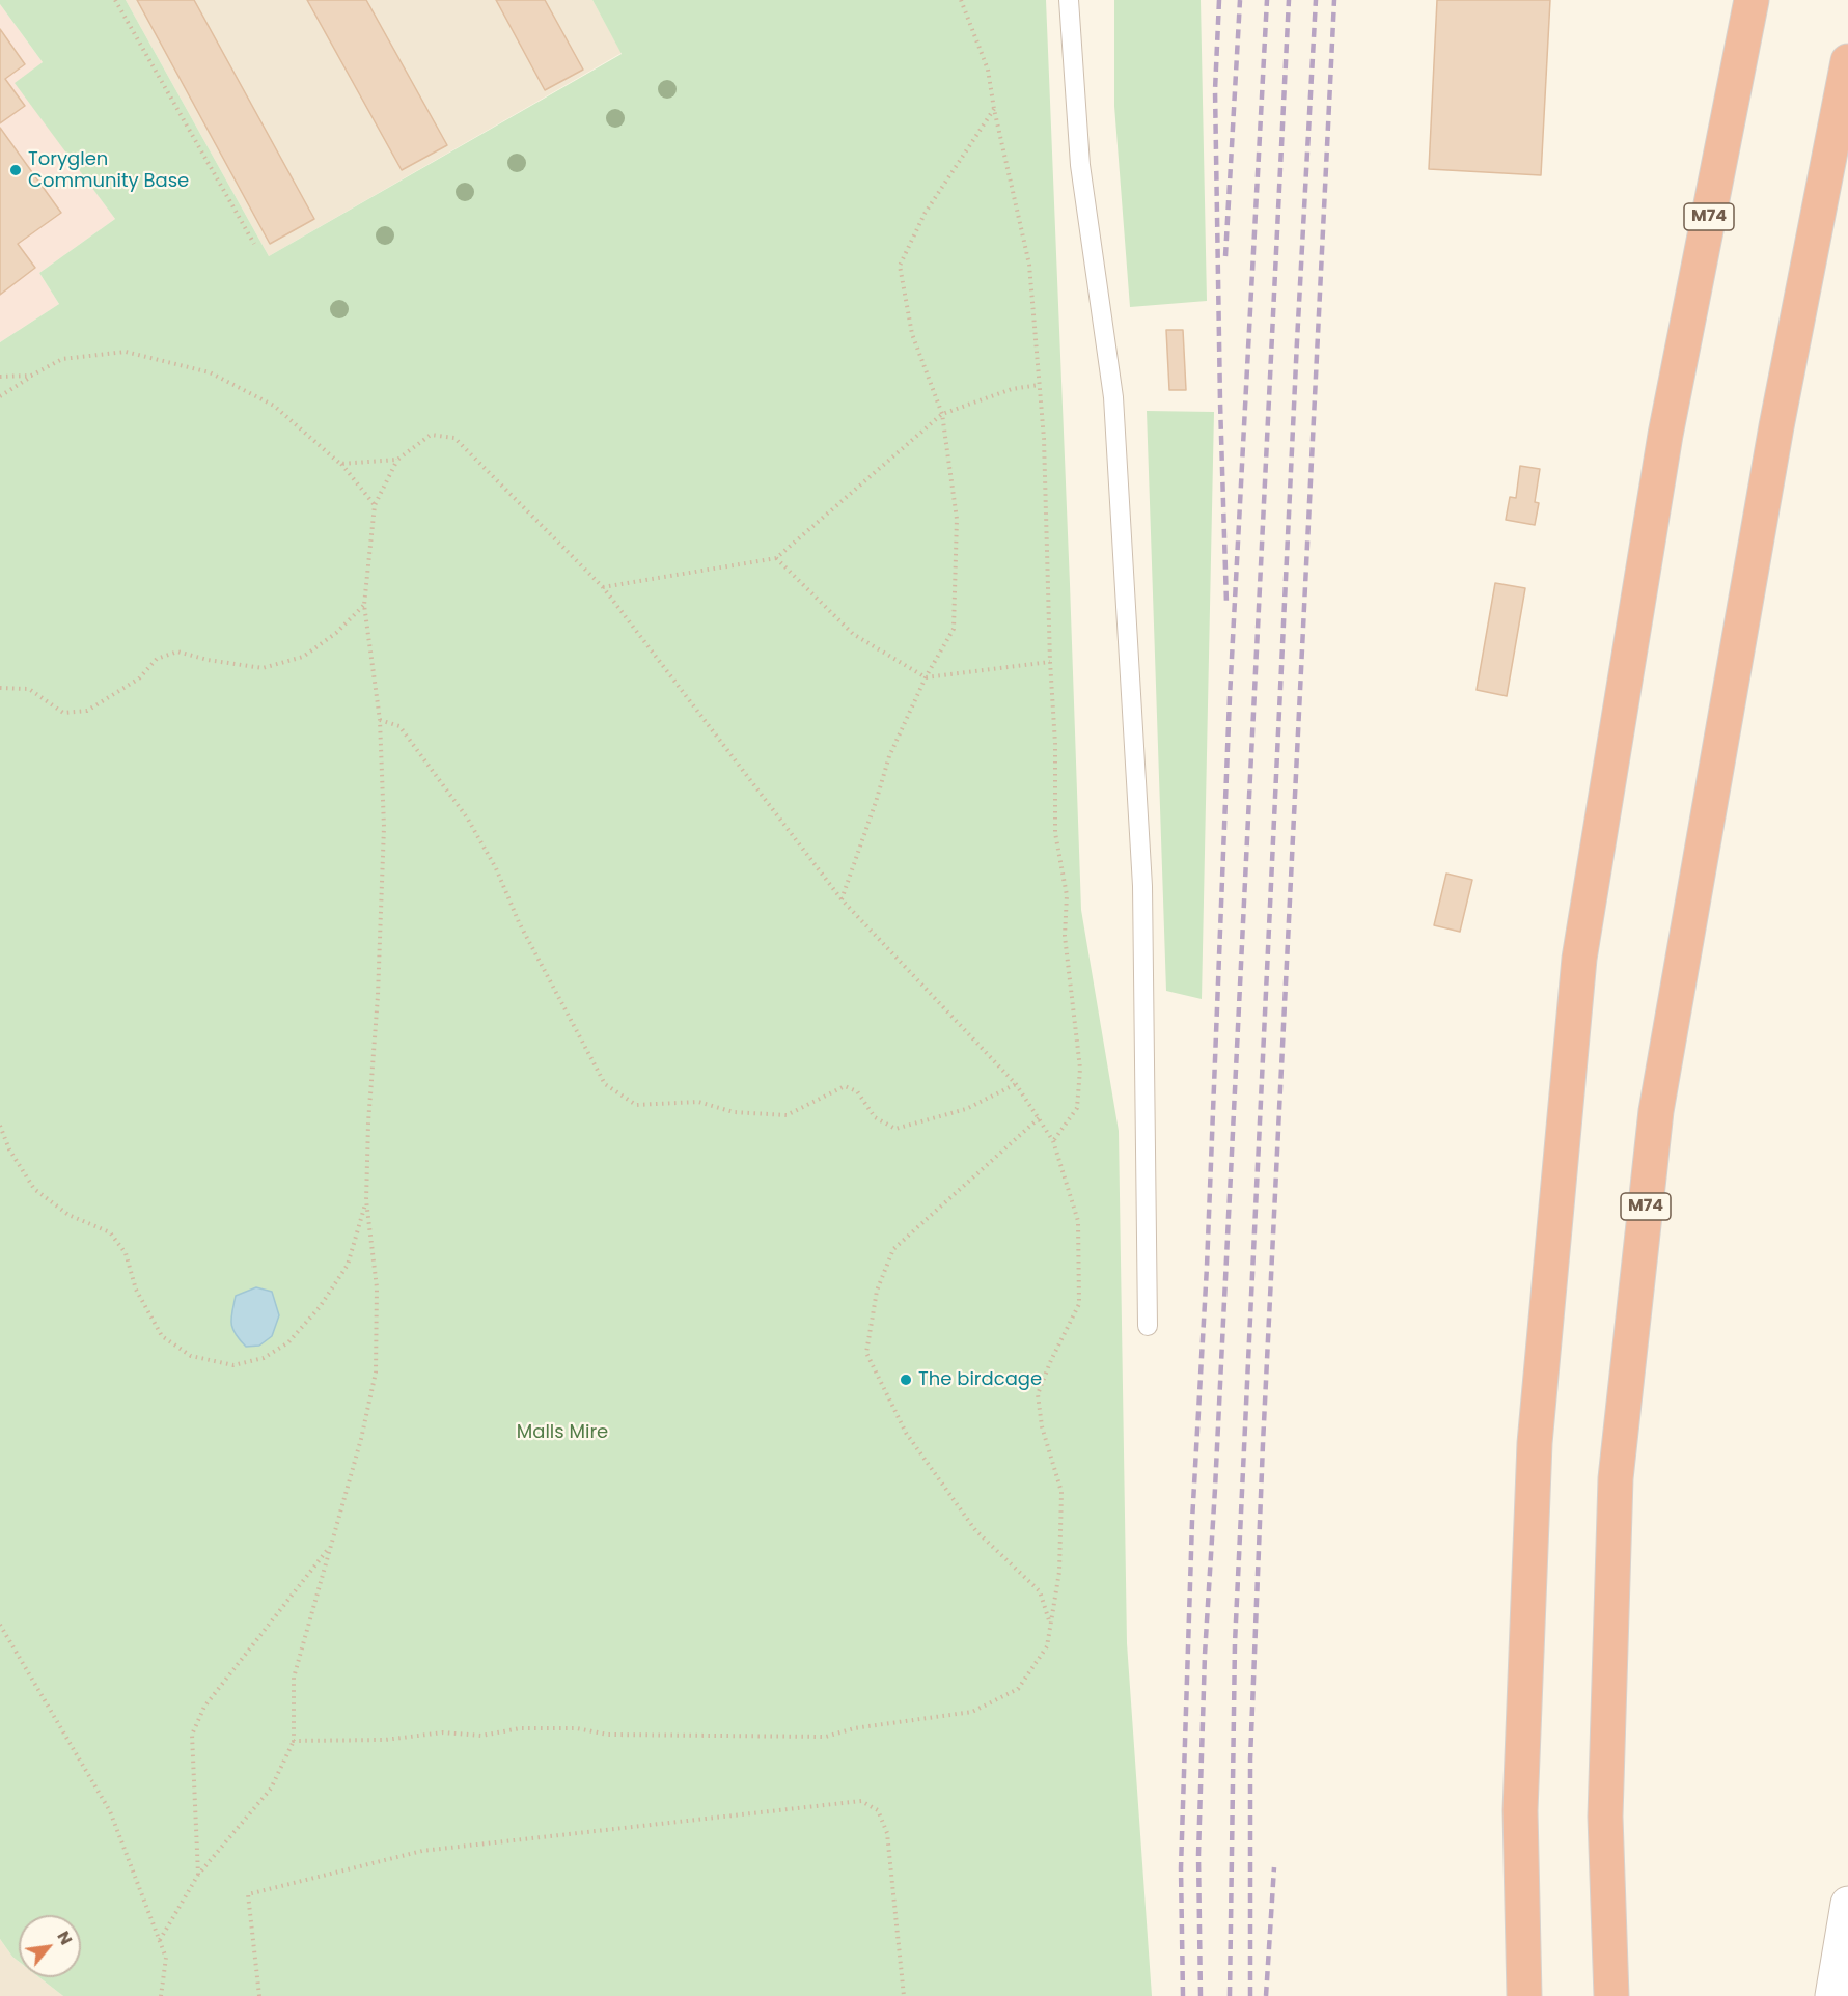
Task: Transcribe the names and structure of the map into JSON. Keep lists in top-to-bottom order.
{
  "streets": {
    "highway": ["M74"]
  },
  "parks": ["Malls Mire"],
  "places": ["Toryglen Community Base", "The birdcage"],
  "north": "top right"
}
